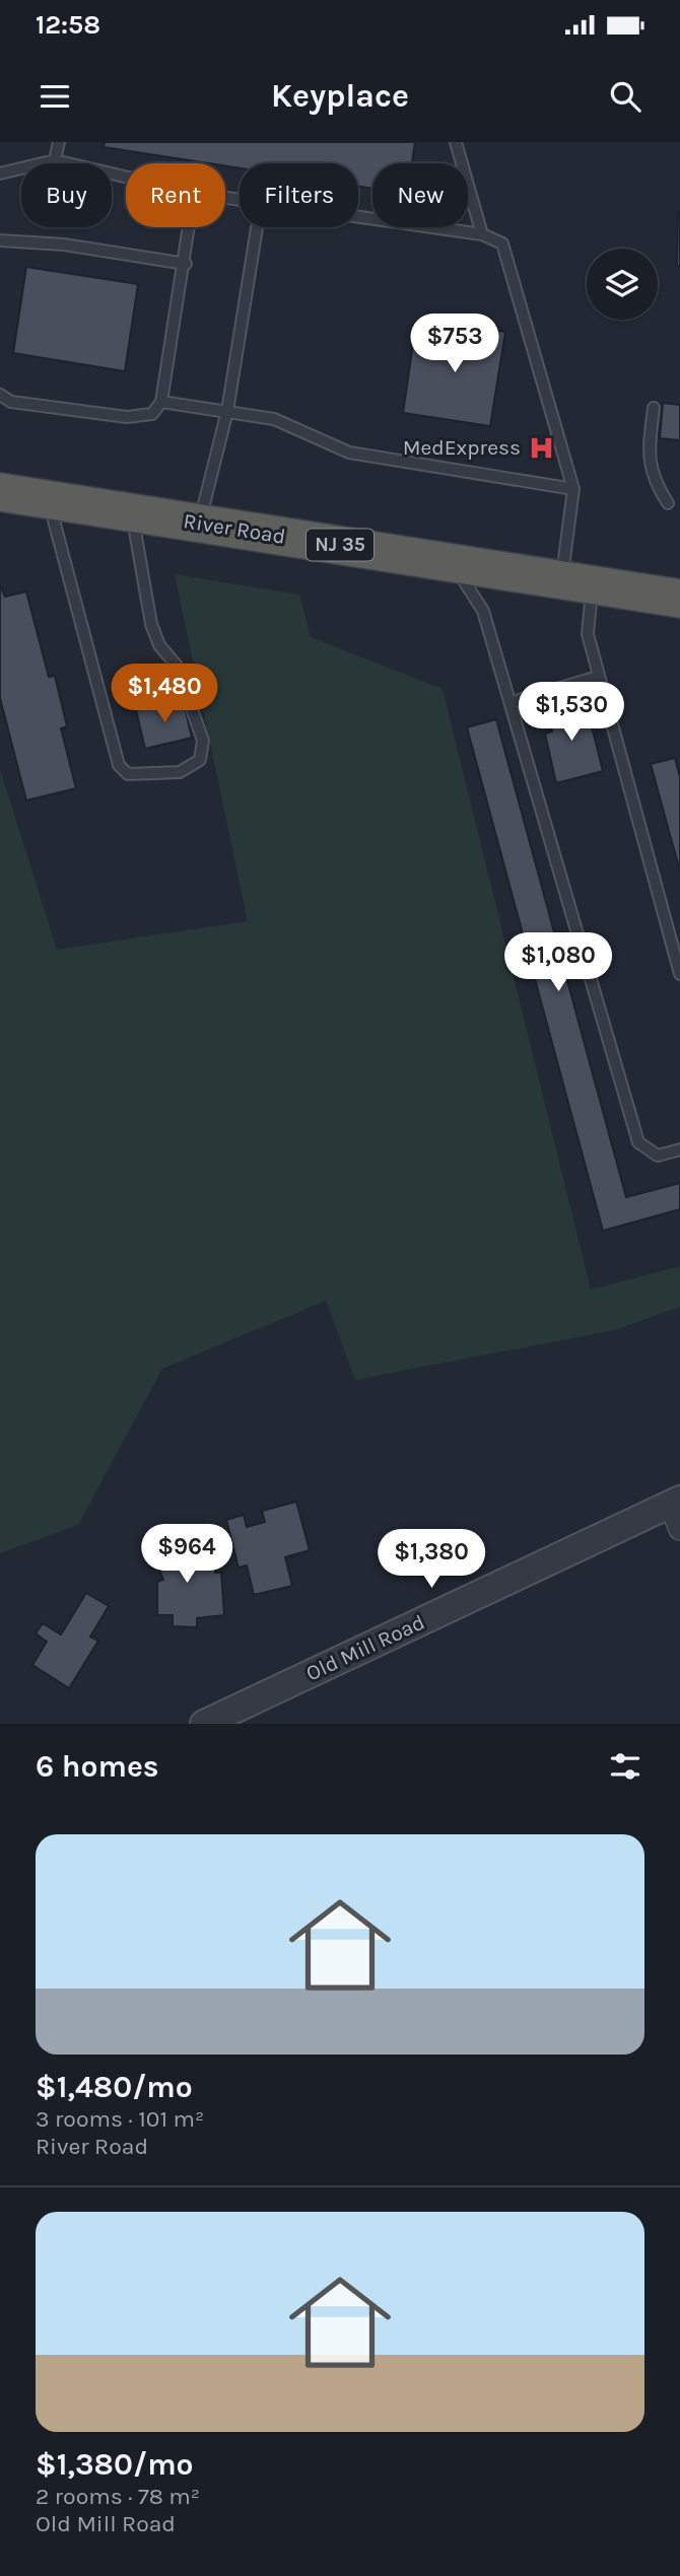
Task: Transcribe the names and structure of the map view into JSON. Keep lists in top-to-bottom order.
{
  "streets": {
    "highway": ["River Road", "NJ 35"],
    "street": ["Old Mill Road"]
  },
  "places": {
    "hospital": ["MedExpress"]
  },
  "page": {
    "status": "12:58",
    "header": "Keyplace",
    "chip": [
      "Buy",
      "Rent",
      "Filters",
      "New"
    ],
    "price": [
      "$753",
      "$1,480",
      "$1,530",
      "$1,080",
      "$964",
      "$1,380"
    ],
    "heading": "6 homes",
    "list": [
      {
        "name": "$1,480/mo",
        "note": "3 rooms · 101 m² · River Road"
      },
      {
        "name": "$1,380/mo",
        "note": "2 rooms · 78 m² · Old Mill Road"
      }
    ]
  }
}
